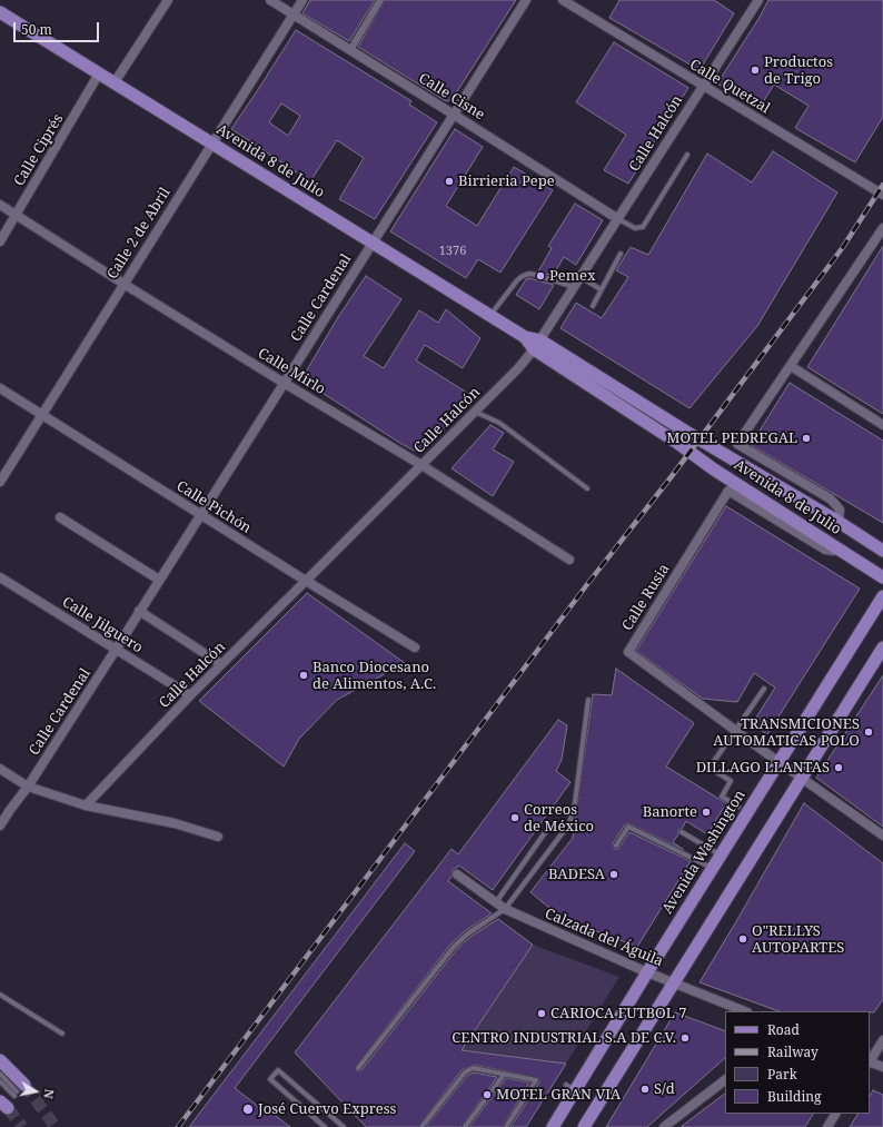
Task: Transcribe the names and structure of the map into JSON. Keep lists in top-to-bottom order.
{
  "streets": {
    "main road": ["Avenida 8 de Julio", "Avenida Washington"],
    "street": [
      "Calle Quetzal",
      "Calle Cisne",
      "Calle Halcón",
      "Calle Ciprés",
      "Calle 2 de Abril",
      "Calle Cardenal",
      "Calle Mirlo",
      "Calle Pichón",
      "Calle Rusia",
      "Calle Jilguero",
      "Calzada del Águila"
    ]
  },
  "crossings": [
    ["Calle Quetzal", "Calle Halcón"],
    ["Calle Cisne", "Calle Halcón"],
    ["Calle Cisne", "Calle 2 de Abril"],
    ["Calle Cisne", "Calle Cardenal"],
    ["Calle Halcón", "Avenida 8 de Julio"],
    ["Calle Halcón", "Calle Mirlo"],
    ["Calle Halcón", "Calle Pichón"],
    ["Calle Halcón", "Calle Jilguero"],
    ["Calle Ciprés", "Avenida 8 de Julio"],
    ["Calle Ciprés", "Calle Mirlo"],
    ["Avenida 8 de Julio", "Calle 2 de Abril"],
    ["Avenida 8 de Julio", "Calle Cardenal"],
    ["Avenida 8 de Julio", "Calle Rusia"],
    ["Calle 2 de Abril", "Calle Mirlo"],
    ["Calle 2 de Abril", "Calle Pichón"],
    ["Calle Cardenal", "Calle Mirlo"],
    ["Calle Cardenal", "Calle Pichón"],
    ["Calle Cardenal", "Calle Jilguero"],
    ["Calle Rusia", "Avenida Washington"],
    ["Avenida Washington", "Calzada del Águila"]
  ],
  "places": [
    "Productos de Trigo",
    "Birrieria Pepe",
    "Pemex",
    "MOTEL PEDREGAL",
    "Banco Diocesano de Alimentos, A.C.",
    "TRANSMICIONES AUTOMATICAS POLO",
    "DILLAGO LLANTAS",
    "Banorte",
    "Correos de México",
    "BADESA",
    "O\"RELLYS AUTOPARTES",
    "CARIOCA FUTBOL 7",
    "CENTRO INDUSTRIAL S.A DE C.V.",
    "S/d",
    "MOTEL GRAN VIA",
    "José Cuervo Express"
  ],
  "house_numbers": ["1376"],
  "legend": [
    "Road",
    "Railway",
    "Park",
    "Building"
  ],
  "scale_bar": "50 m",
  "north": "right"
}
